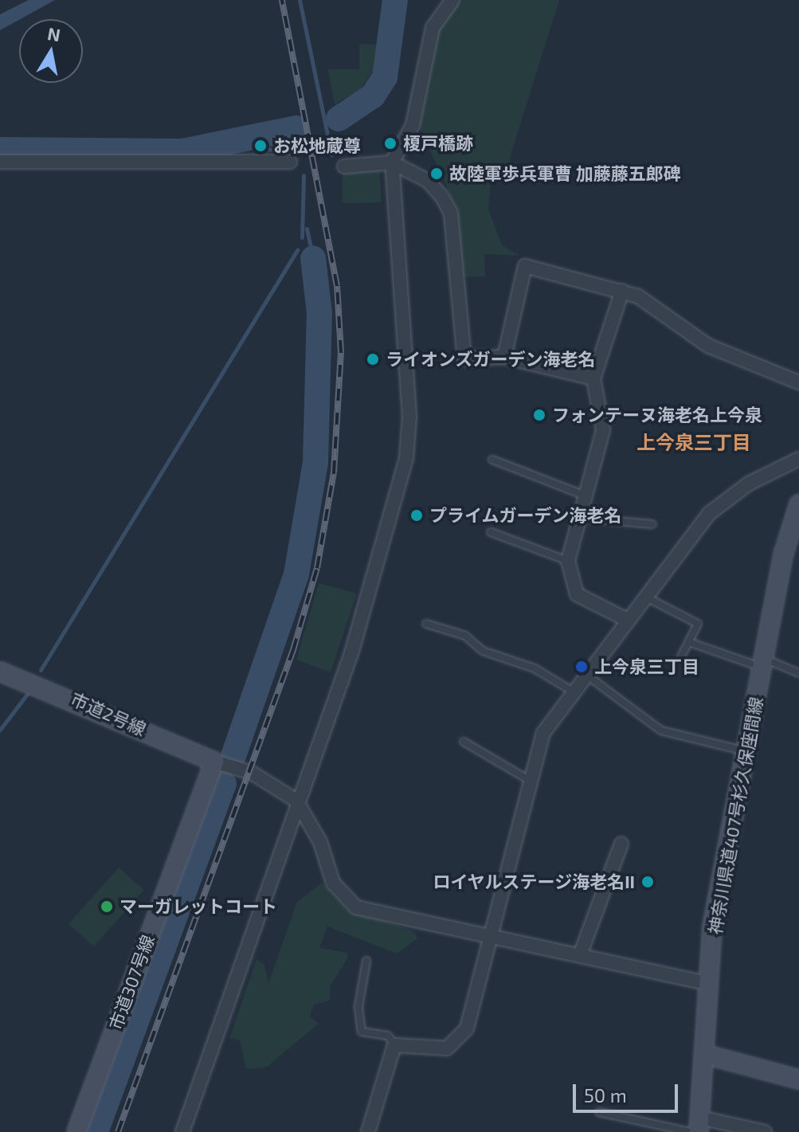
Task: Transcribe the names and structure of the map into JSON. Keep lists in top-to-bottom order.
{
  "streets": {
    "street": ["市道2号線", "神奈川県道407号杉久保座間線", "市道307号線"]
  },
  "crossings": [
    ["市道2号線", "市道307号線"]
  ],
  "districts": ["上今泉三丁目"],
  "places": [
    "榎戸橋跡",
    "お松地蔵尊",
    "故陸軍歩兵軍曹 加藤藤五郎碑",
    "ライオンズガーデン海老名",
    "フォンテーヌ海老名上今泉",
    "プライムガーデン海老名",
    "上今泉三丁目",
    "ロイヤルステージ海老名II",
    "マーガレットコート"
  ],
  "scale_bar": "50 m",
  "north": "top"
}
